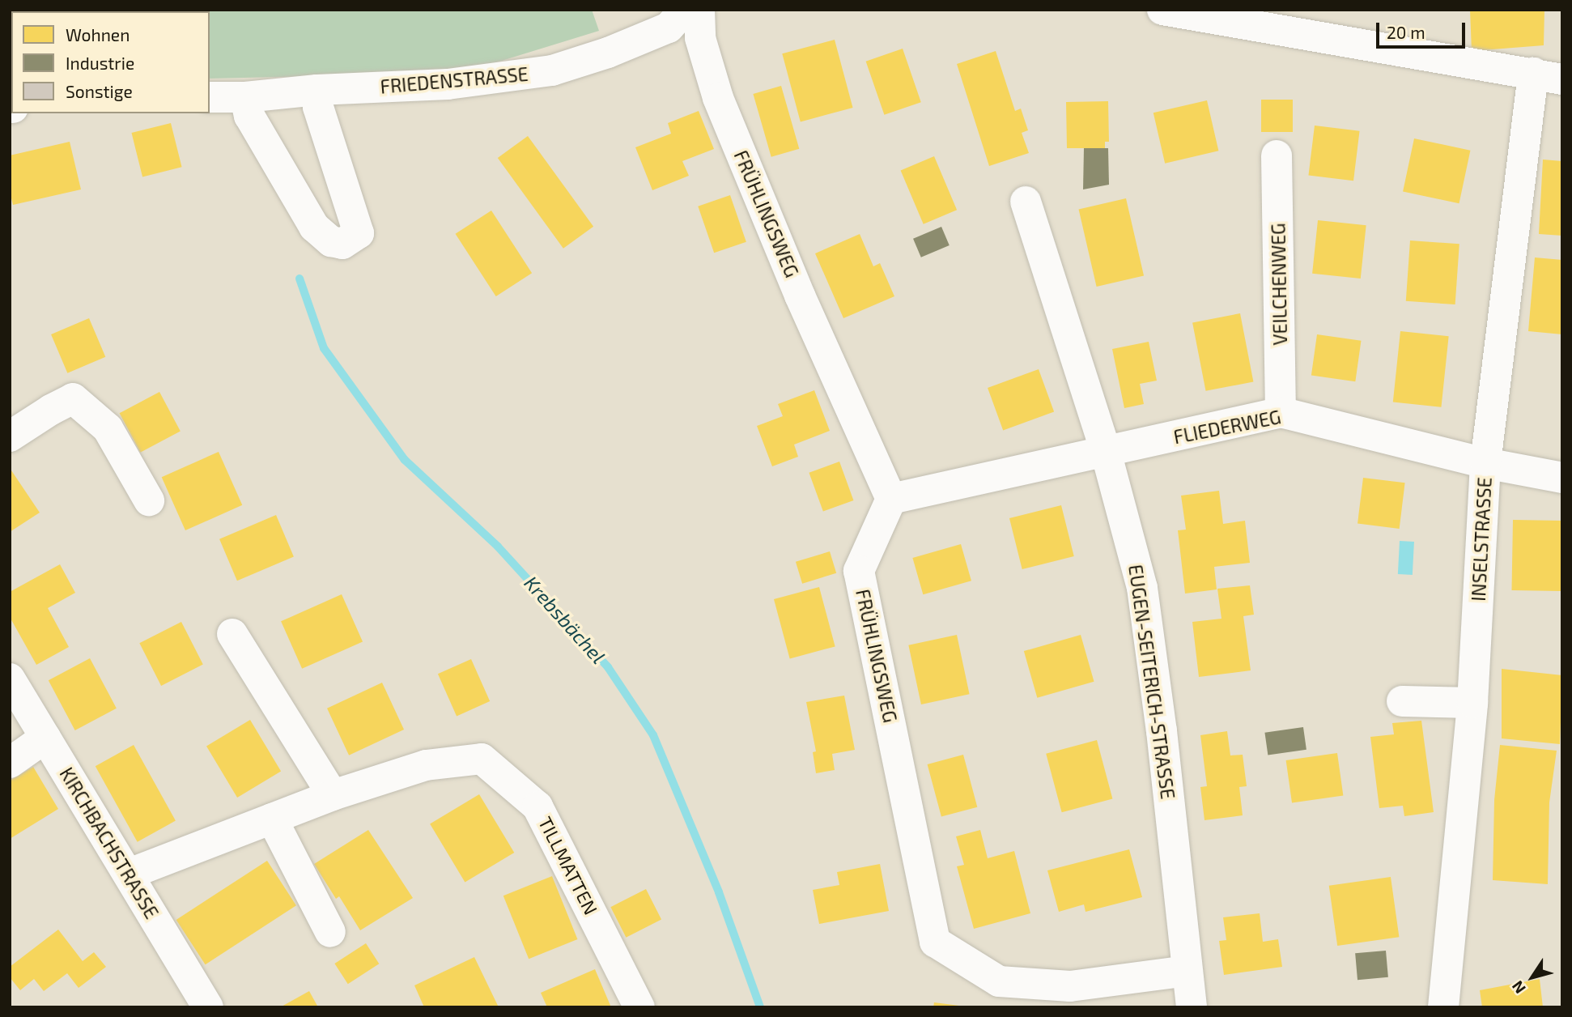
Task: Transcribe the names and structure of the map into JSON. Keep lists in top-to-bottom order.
{
  "streets": {
    "street": [
      "FRIEDENSTRASSE",
      "FRÜHLINGSWEG",
      "VEILCHENWEG",
      "FLIEDERWEG",
      "INSELSTRASSE",
      "EUGEN-SEITERICH-STRASSE",
      "KIRCHBACHSTRASSE",
      "TILLMATTEN"
    ]
  },
  "crossings": [
    ["FRÜHLINGSWEG", "FLIEDERWEG"],
    ["FRÜHLINGSWEG", "EUGEN-SEITERICH-STRASSE"],
    ["VEILCHENWEG", "FLIEDERWEG"],
    ["FLIEDERWEG", "INSELSTRASSE"],
    ["FLIEDERWEG", "EUGEN-SEITERICH-STRASSE"],
    ["KIRCHBACHSTRASSE", "TILLMATTEN"]
  ],
  "water": ["Krebsbächel"],
  "legend": ["Wohnen", "Industrie", "Sonstige"],
  "scale_bar": "20 m",
  "north": "bottom left"
}
